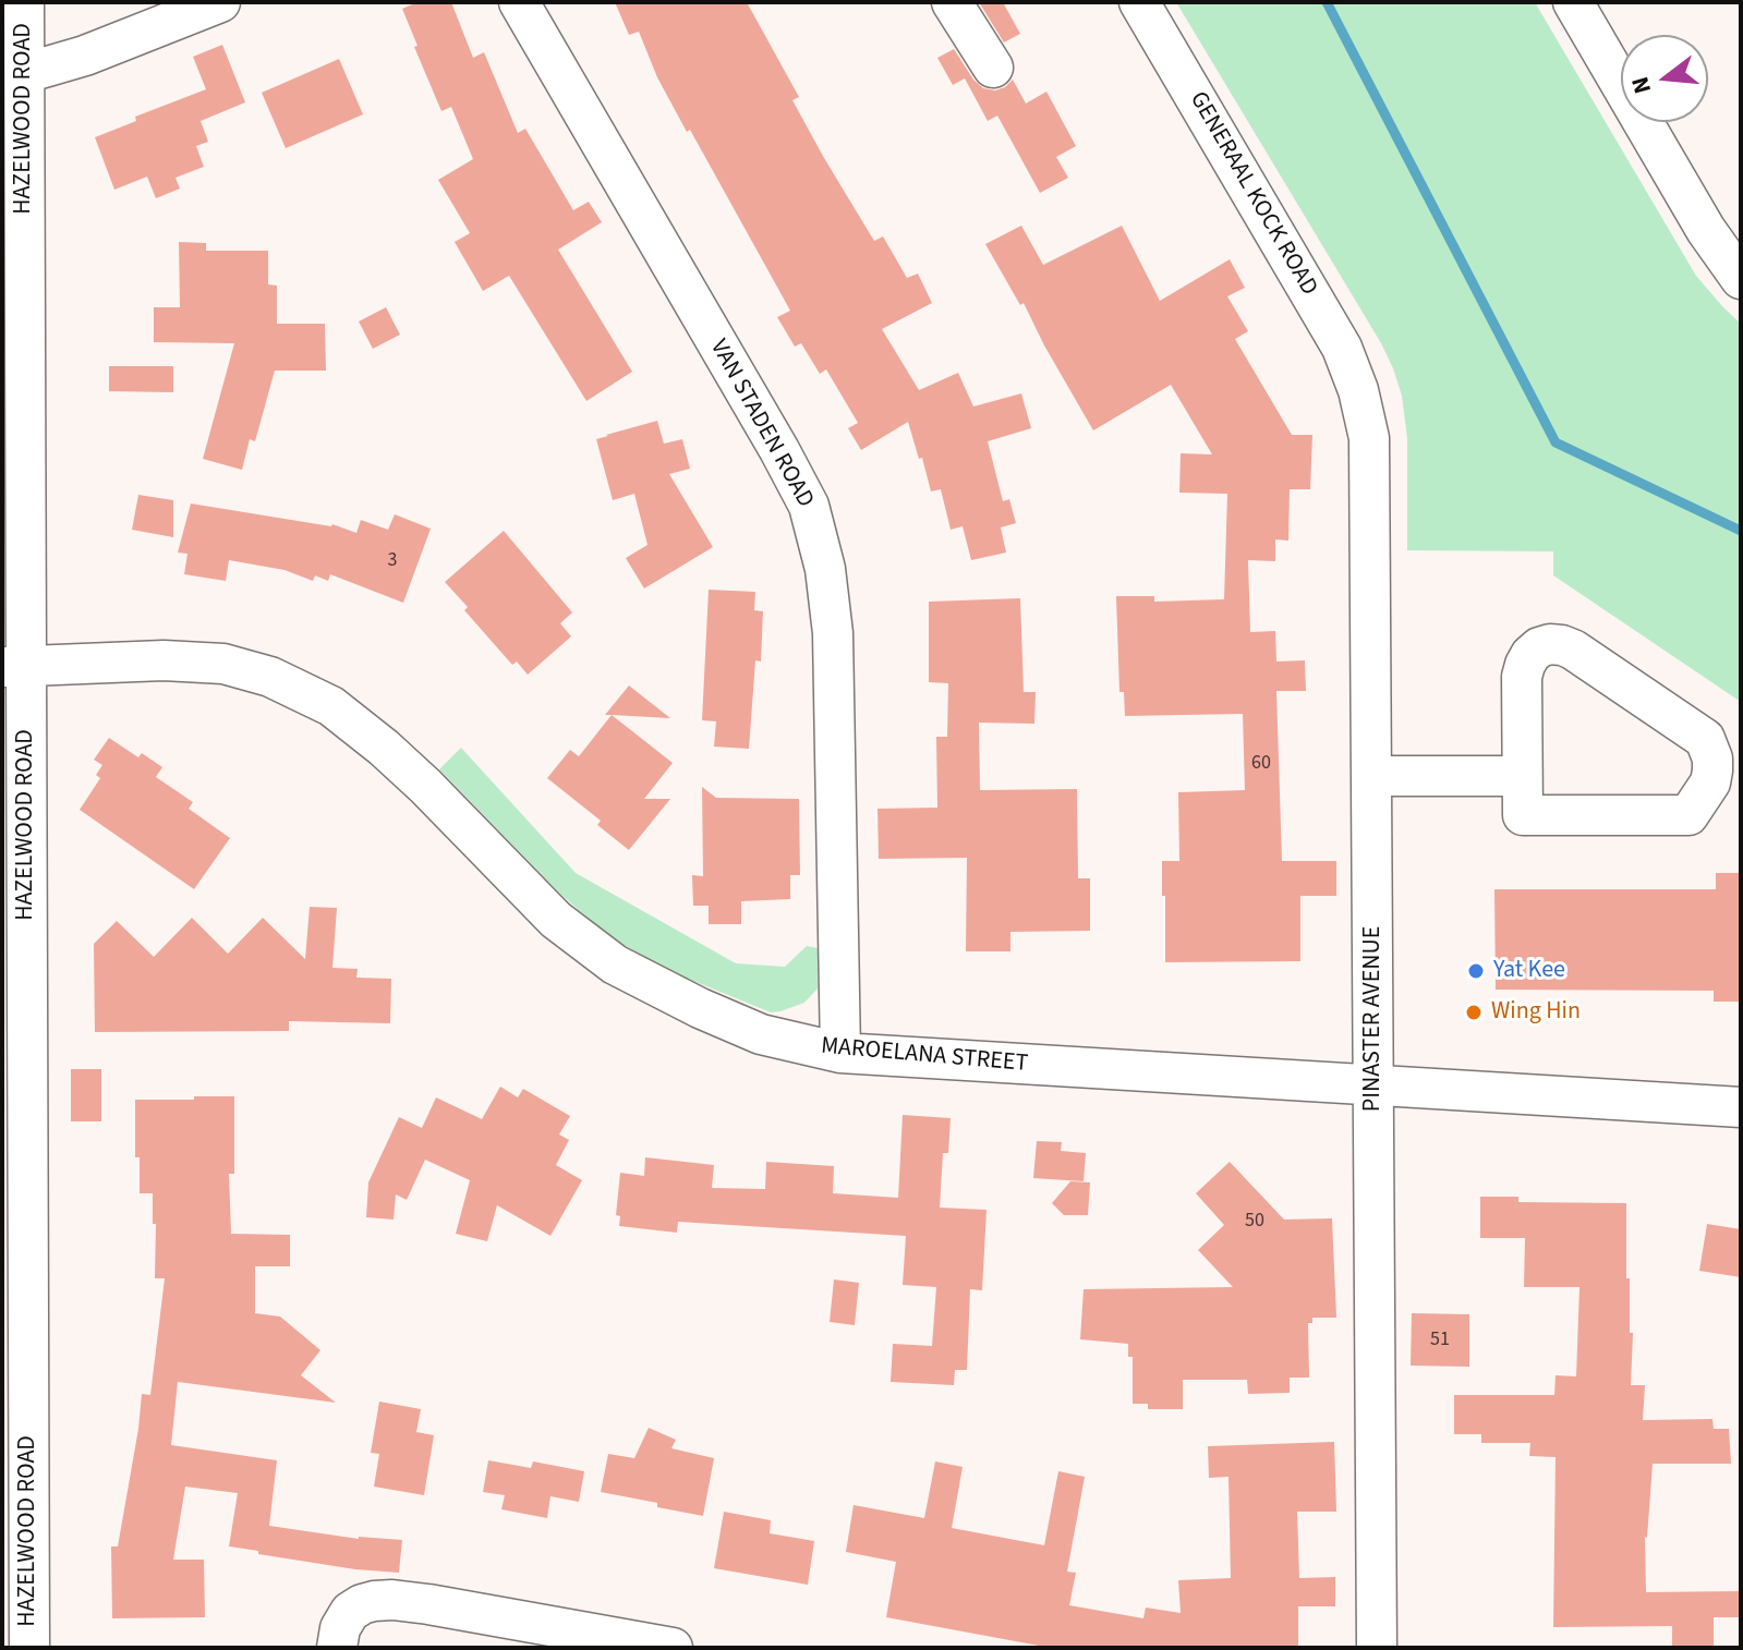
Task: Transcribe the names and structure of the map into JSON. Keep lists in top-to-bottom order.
{
  "streets": {
    "street": [
      "HAZELWOOD ROAD",
      "GENERAAL KOCK ROAD",
      "VAN STADEN ROAD",
      "PINASTER AVENUE",
      "MAROELANA STREET"
    ]
  },
  "crossings": [
    ["HAZELWOOD ROAD", "MAROELANA STREET"],
    ["GENERAAL KOCK ROAD", "PINASTER AVENUE"],
    ["VAN STADEN ROAD", "MAROELANA STREET"],
    ["PINASTER AVENUE", "MAROELANA STREET"]
  ],
  "places": ["Yat Kee", "Wing Hin"],
  "house_numbers": [
    "3",
    "60",
    "50",
    "51"
  ],
  "north": "left"
}
